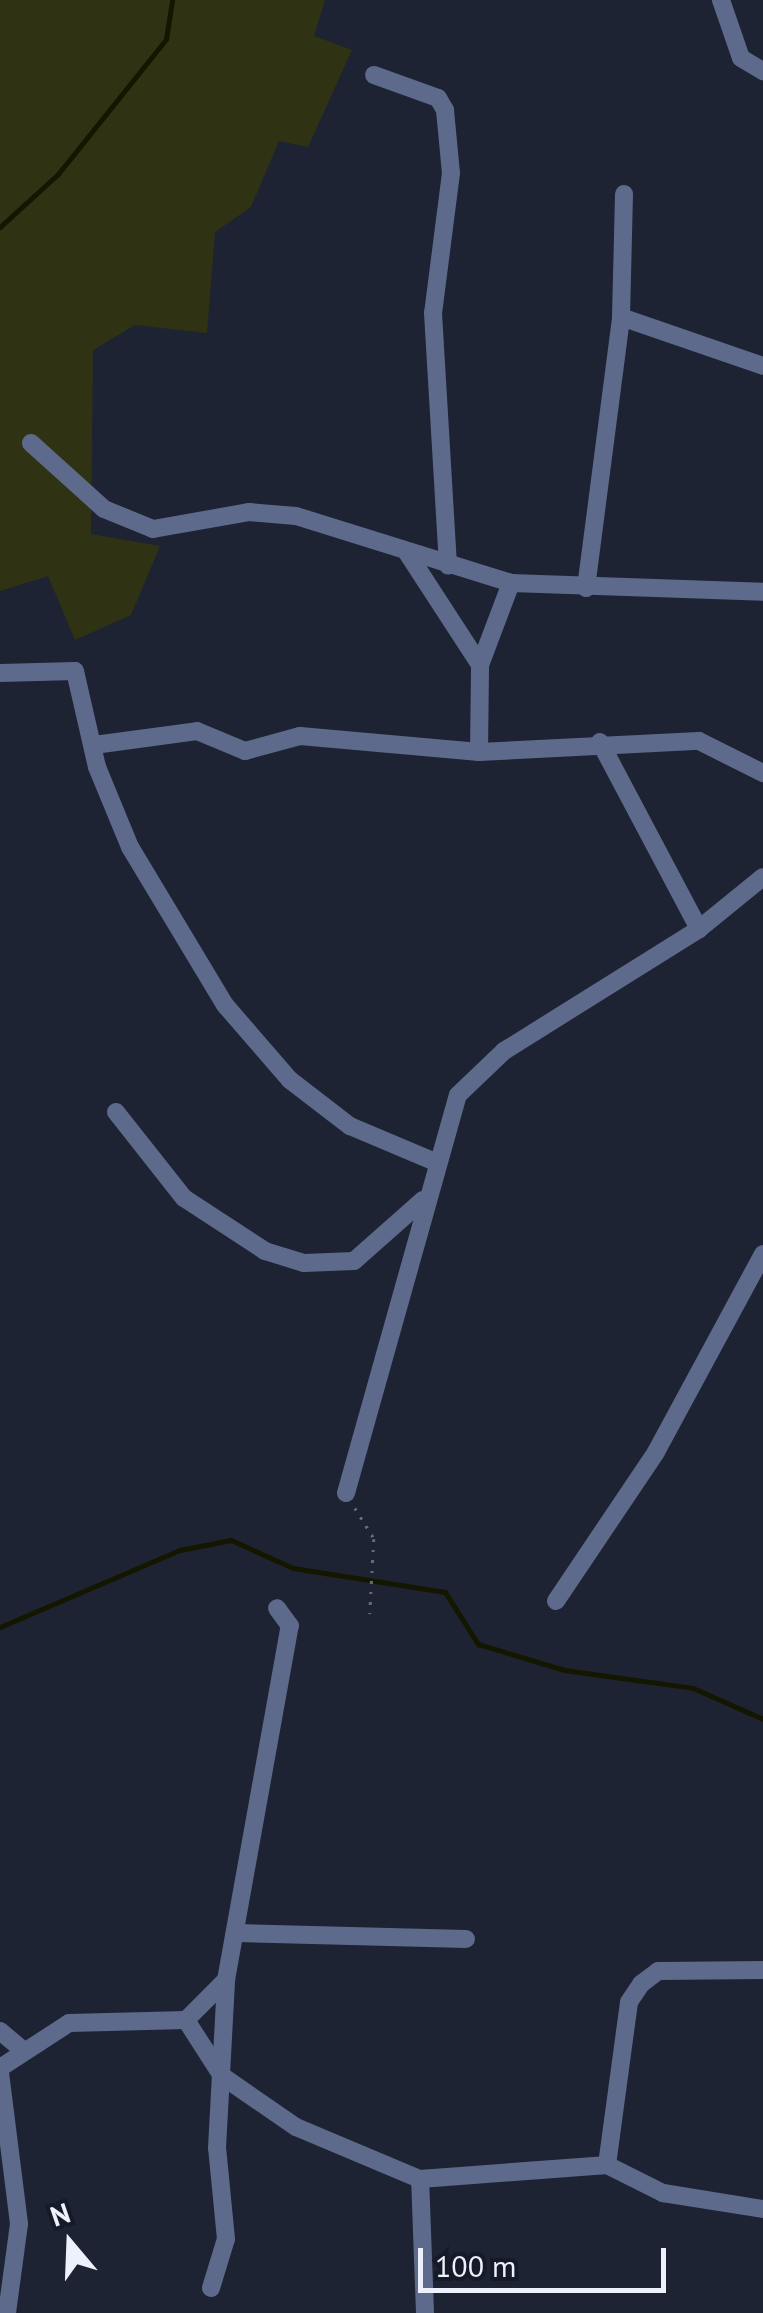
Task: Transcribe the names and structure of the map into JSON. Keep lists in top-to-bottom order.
{
  "scale_bar": "100 m",
  "north": "top"
}
